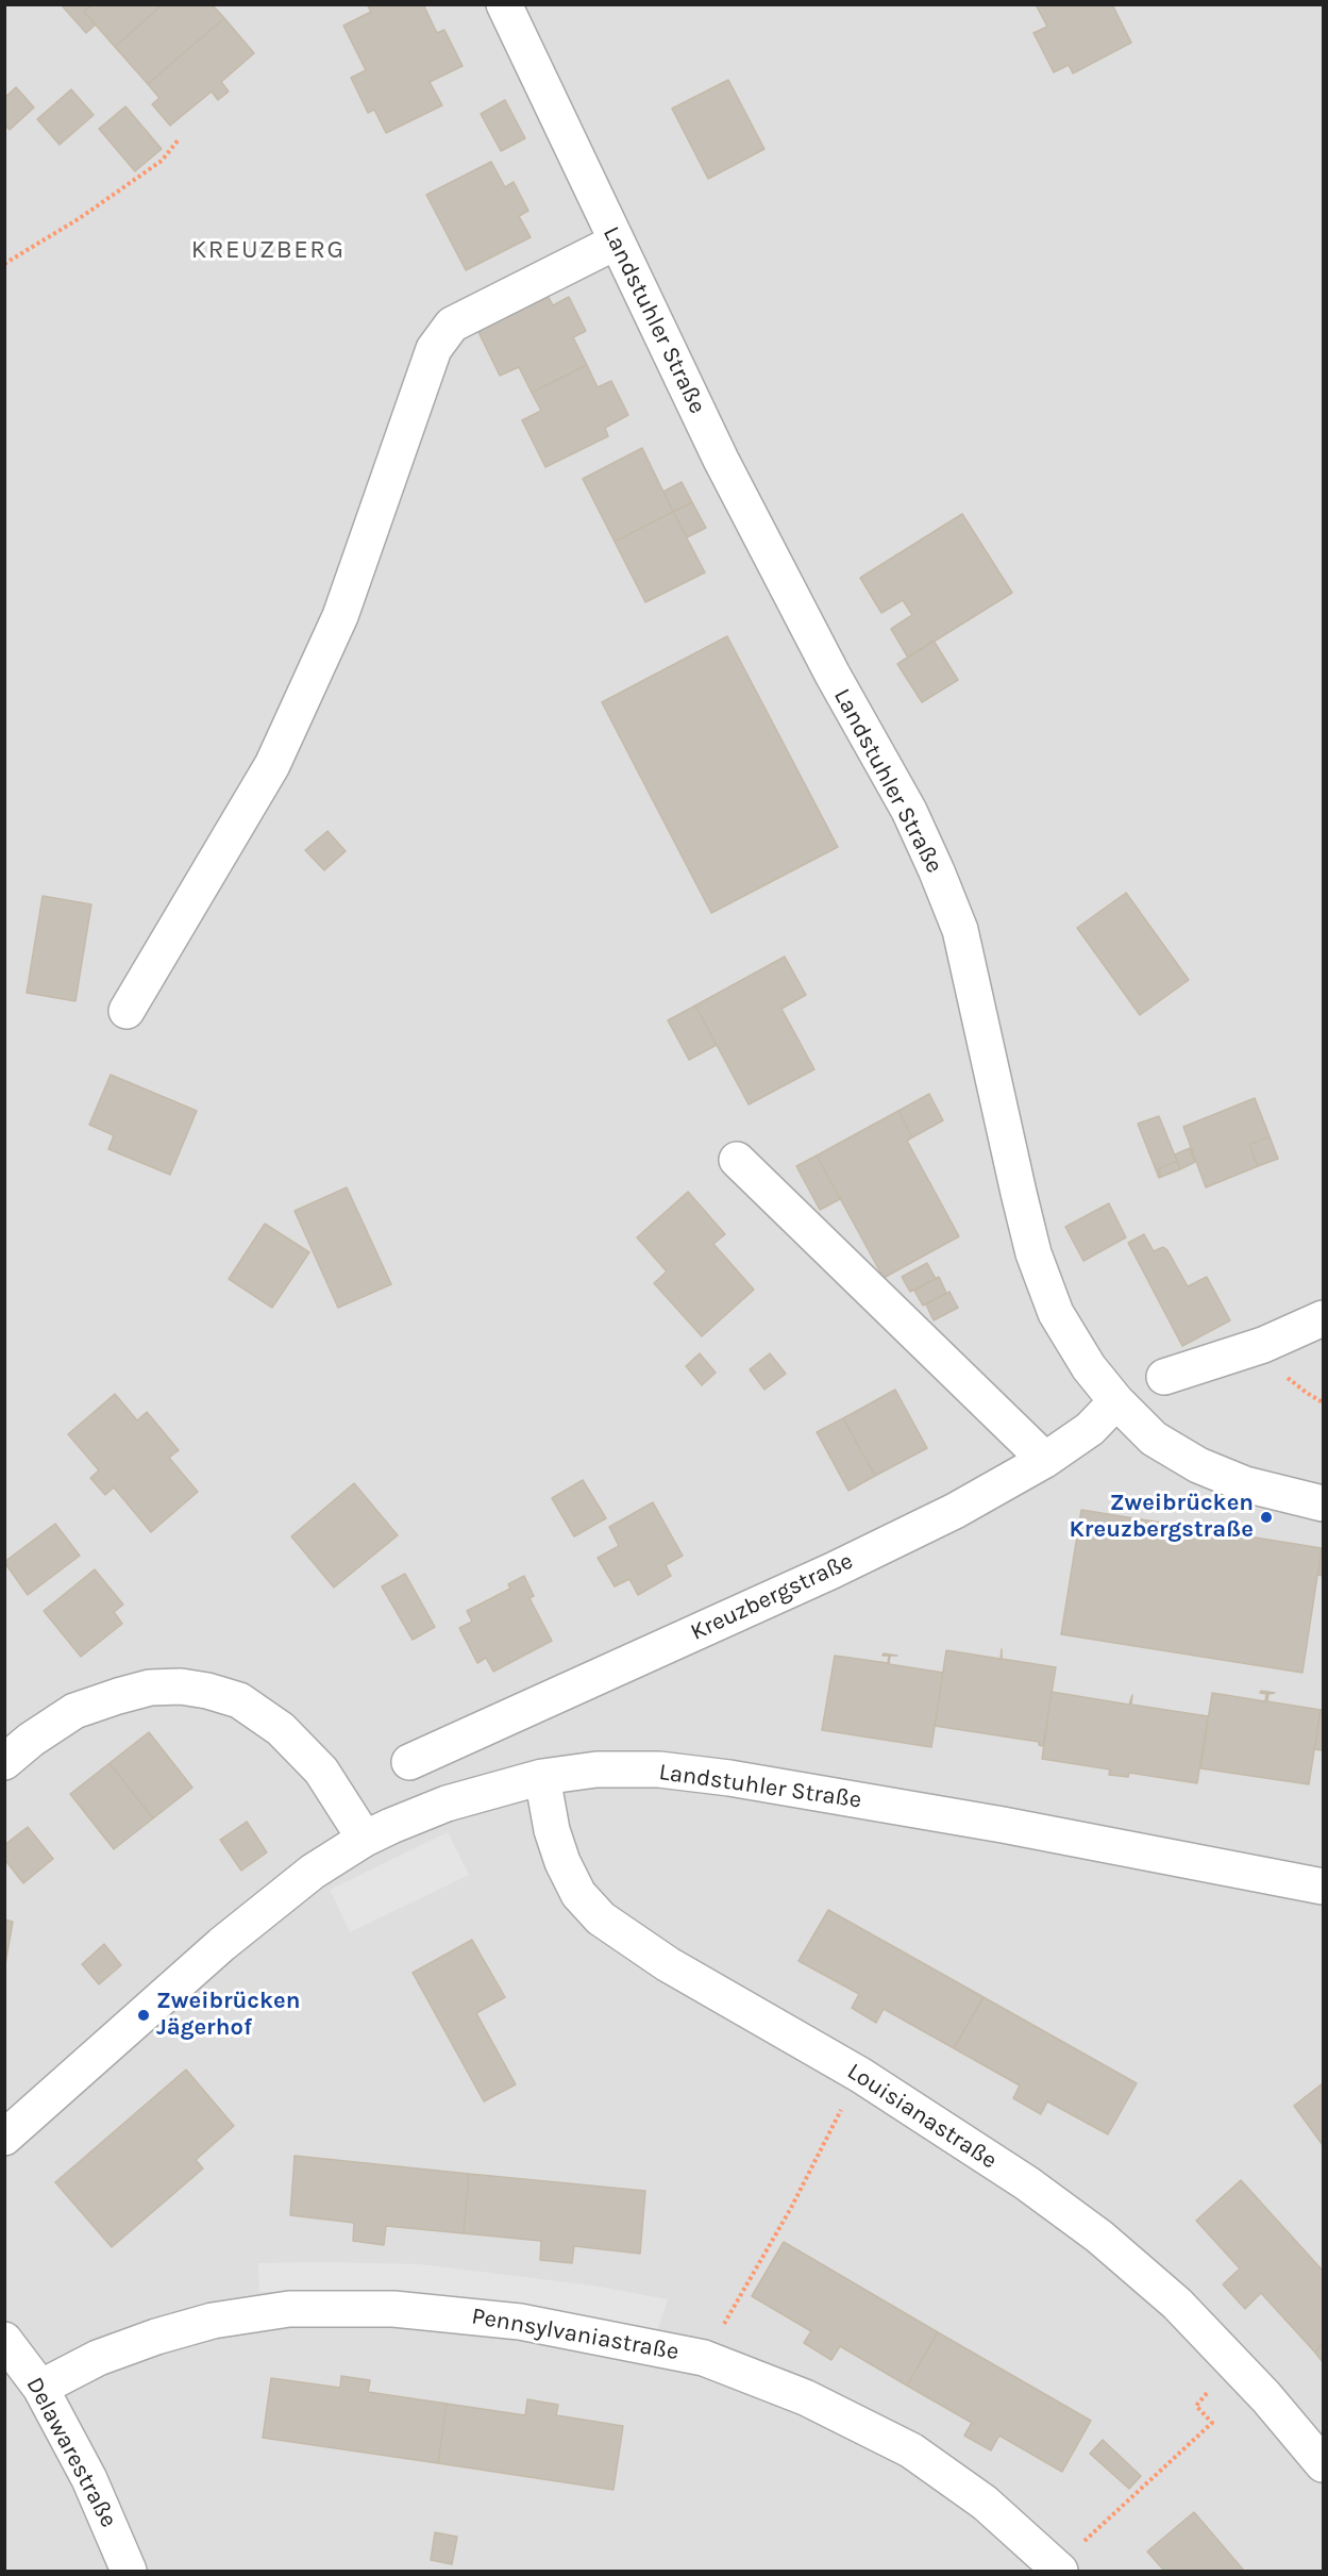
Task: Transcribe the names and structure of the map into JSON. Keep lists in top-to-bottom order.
{
  "streets": {
    "street": [
      "Landstuhler Straße",
      "Kreuzbergstraße",
      "Louisianastraße",
      "Pennsylvaniastraße",
      "Delawarestraße"
    ]
  },
  "crossings": [
    ["Landstuhler Straße", "Kreuzbergstraße"],
    ["Landstuhler Straße", "Louisianastraße"],
    ["Pennsylvaniastraße", "Delawarestraße"]
  ],
  "districts": ["KREUZBERG"],
  "places": ["Zweibrücken Kreuzbergstraße", "Zweibrücken Jägerhof"]
}
